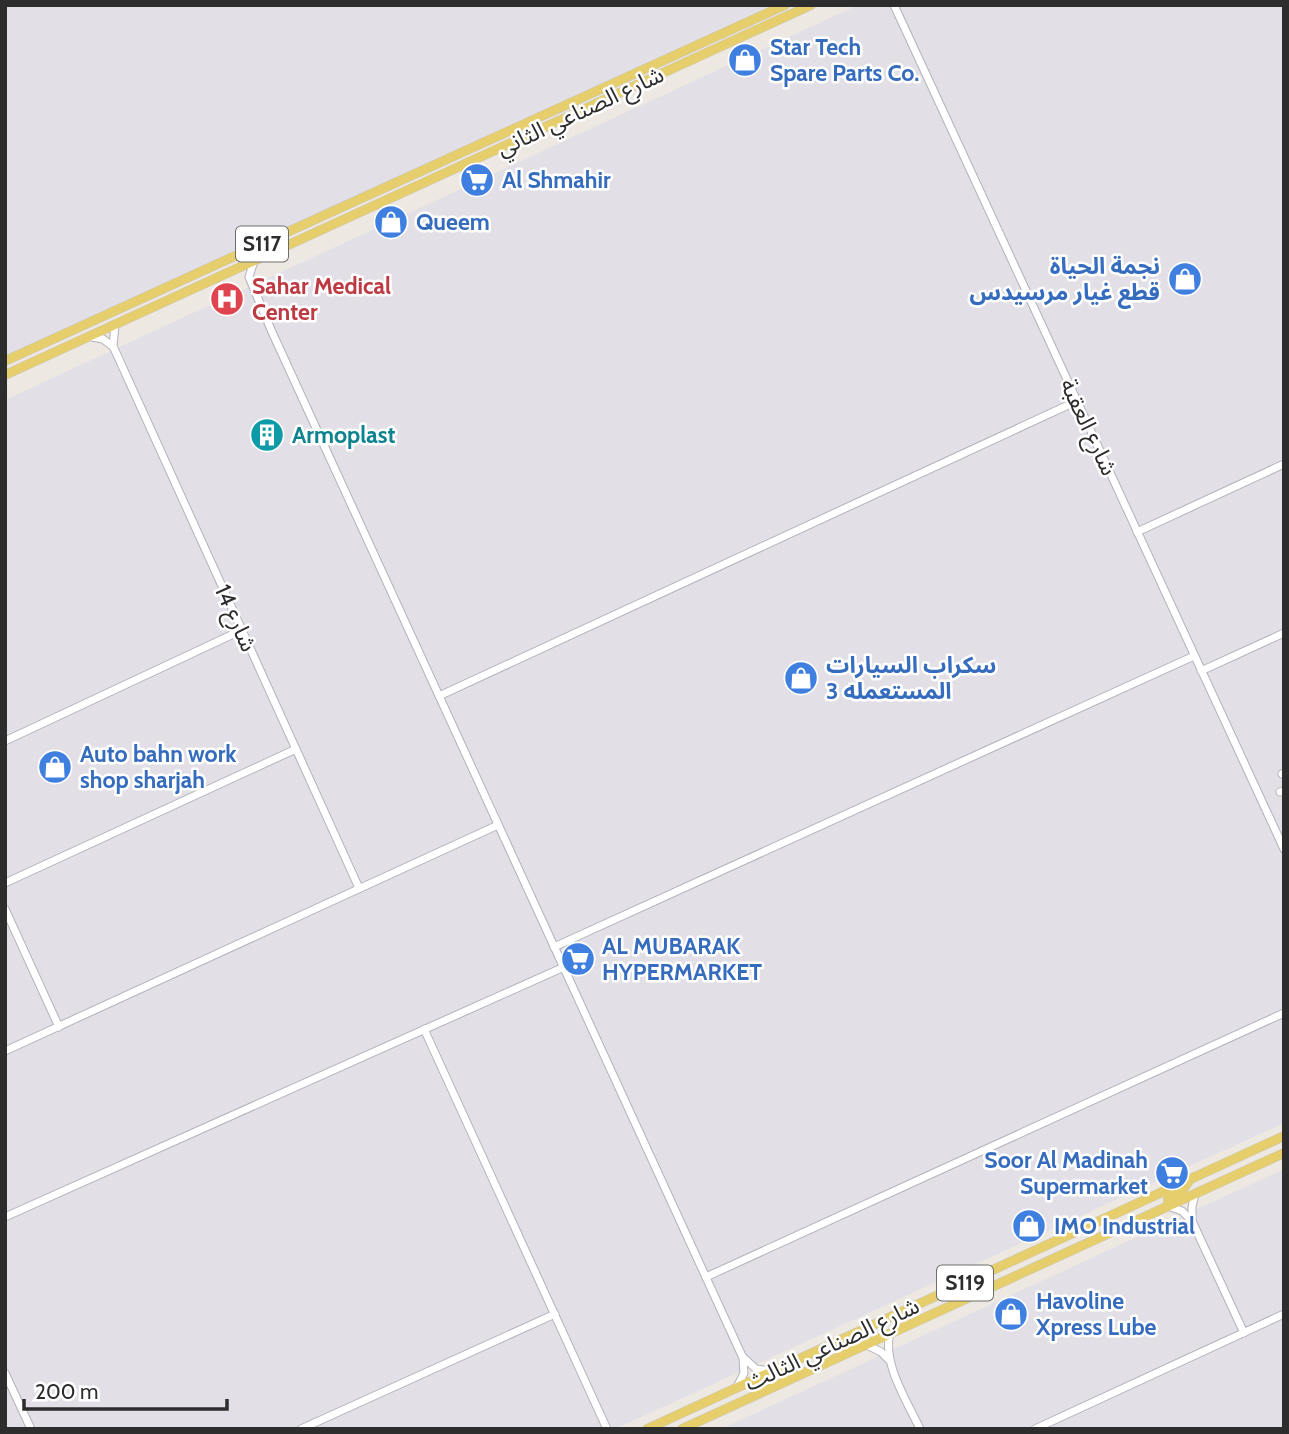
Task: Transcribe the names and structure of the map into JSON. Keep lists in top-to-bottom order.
{
  "streets": {
    "main road": [
      "شارع الصناعي الثاني",
      "S117",
      "S119",
      "شارع الصناعي الثالث"
    ],
    "street": ["شارع العقبة", "شارع 14"]
  },
  "places": {
    "shop": [
      "Star Tech Spare Parts Co.",
      "Queem",
      "نجمة الحياة قطع غيار مرسيدس",
      "سكراب السيارات المستعمله 3",
      "Auto bahn work shop sharjah",
      "IMO Industrial",
      "Havoline Xpress Lube"
    ],
    "supermarket": ["Al Shmahir", "AL MUBARAK HYPERMARKET", "Soor Al Madinah Supermarket"],
    "hospital": ["Sahar Medical Center"],
    "building": ["Armoplast"]
  },
  "scale_bar": "200 m"
}
